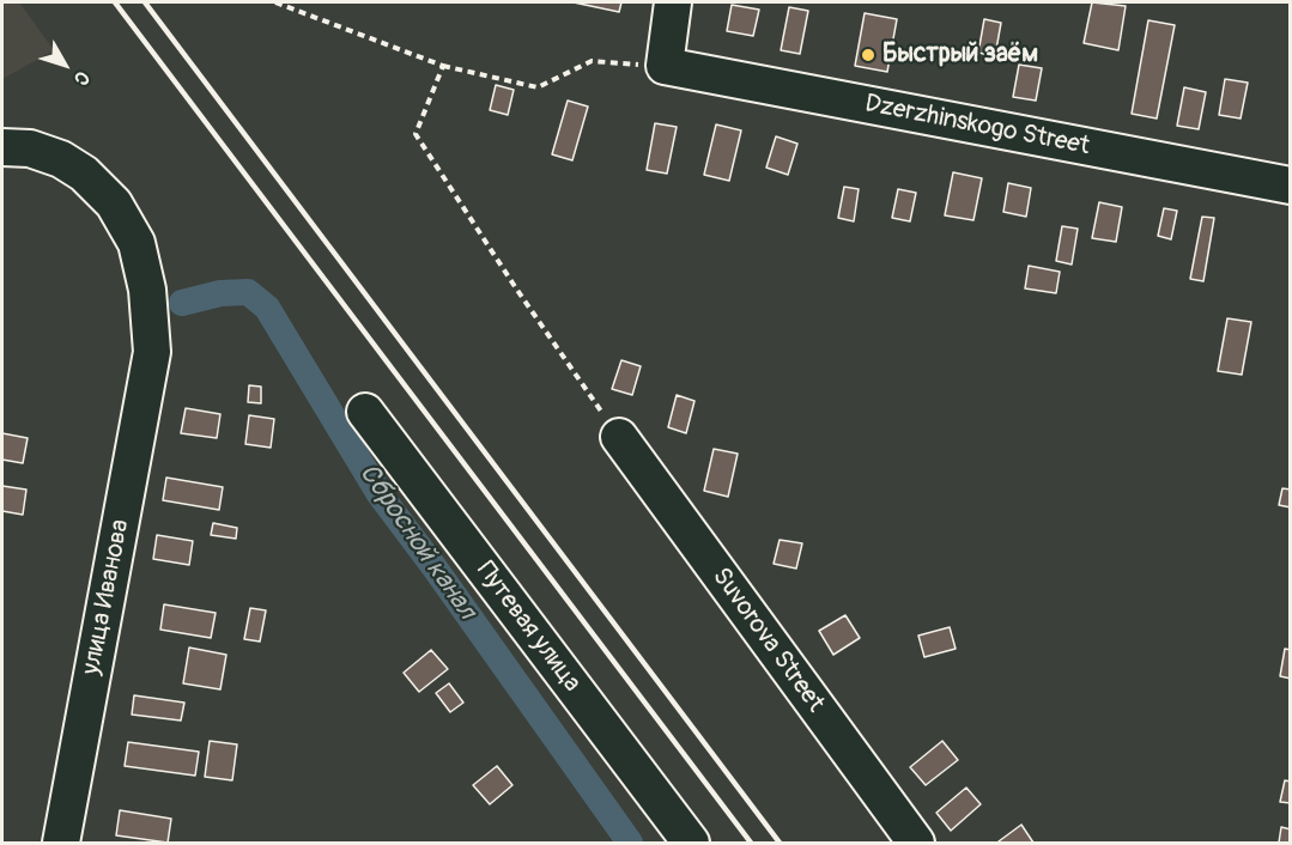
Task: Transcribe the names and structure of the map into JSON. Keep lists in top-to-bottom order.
{
  "streets": {
    "street": [
      "Dzerzhinskogo Street",
      "улица Иванова",
      "Путевая улица",
      "Suvorova Street"
    ]
  },
  "water": ["Сбросной канал"],
  "places": ["Быстрый заём"],
  "north": "bottom right"
}
